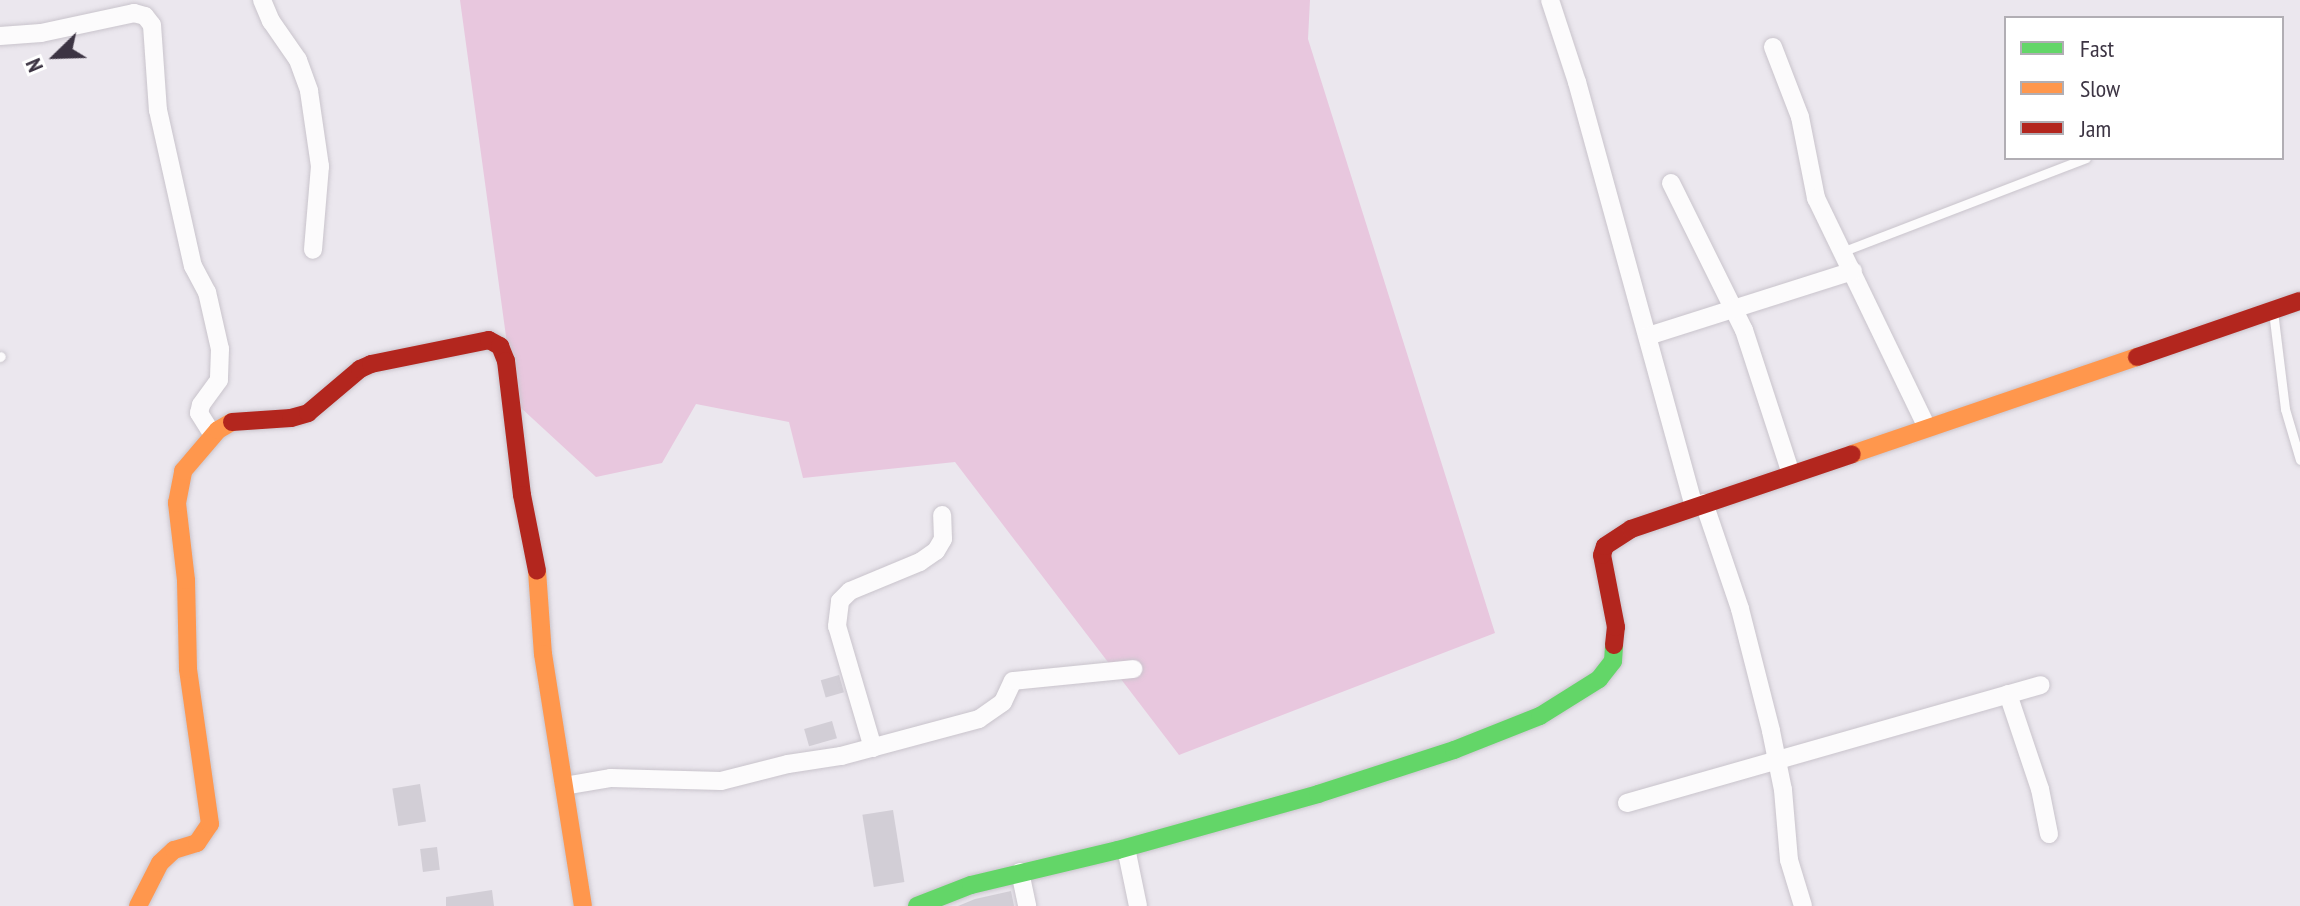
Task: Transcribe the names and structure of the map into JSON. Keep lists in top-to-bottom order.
{
  "legend": ["Fast", "Slow", "Jam"],
  "north": "bottom left"
}
